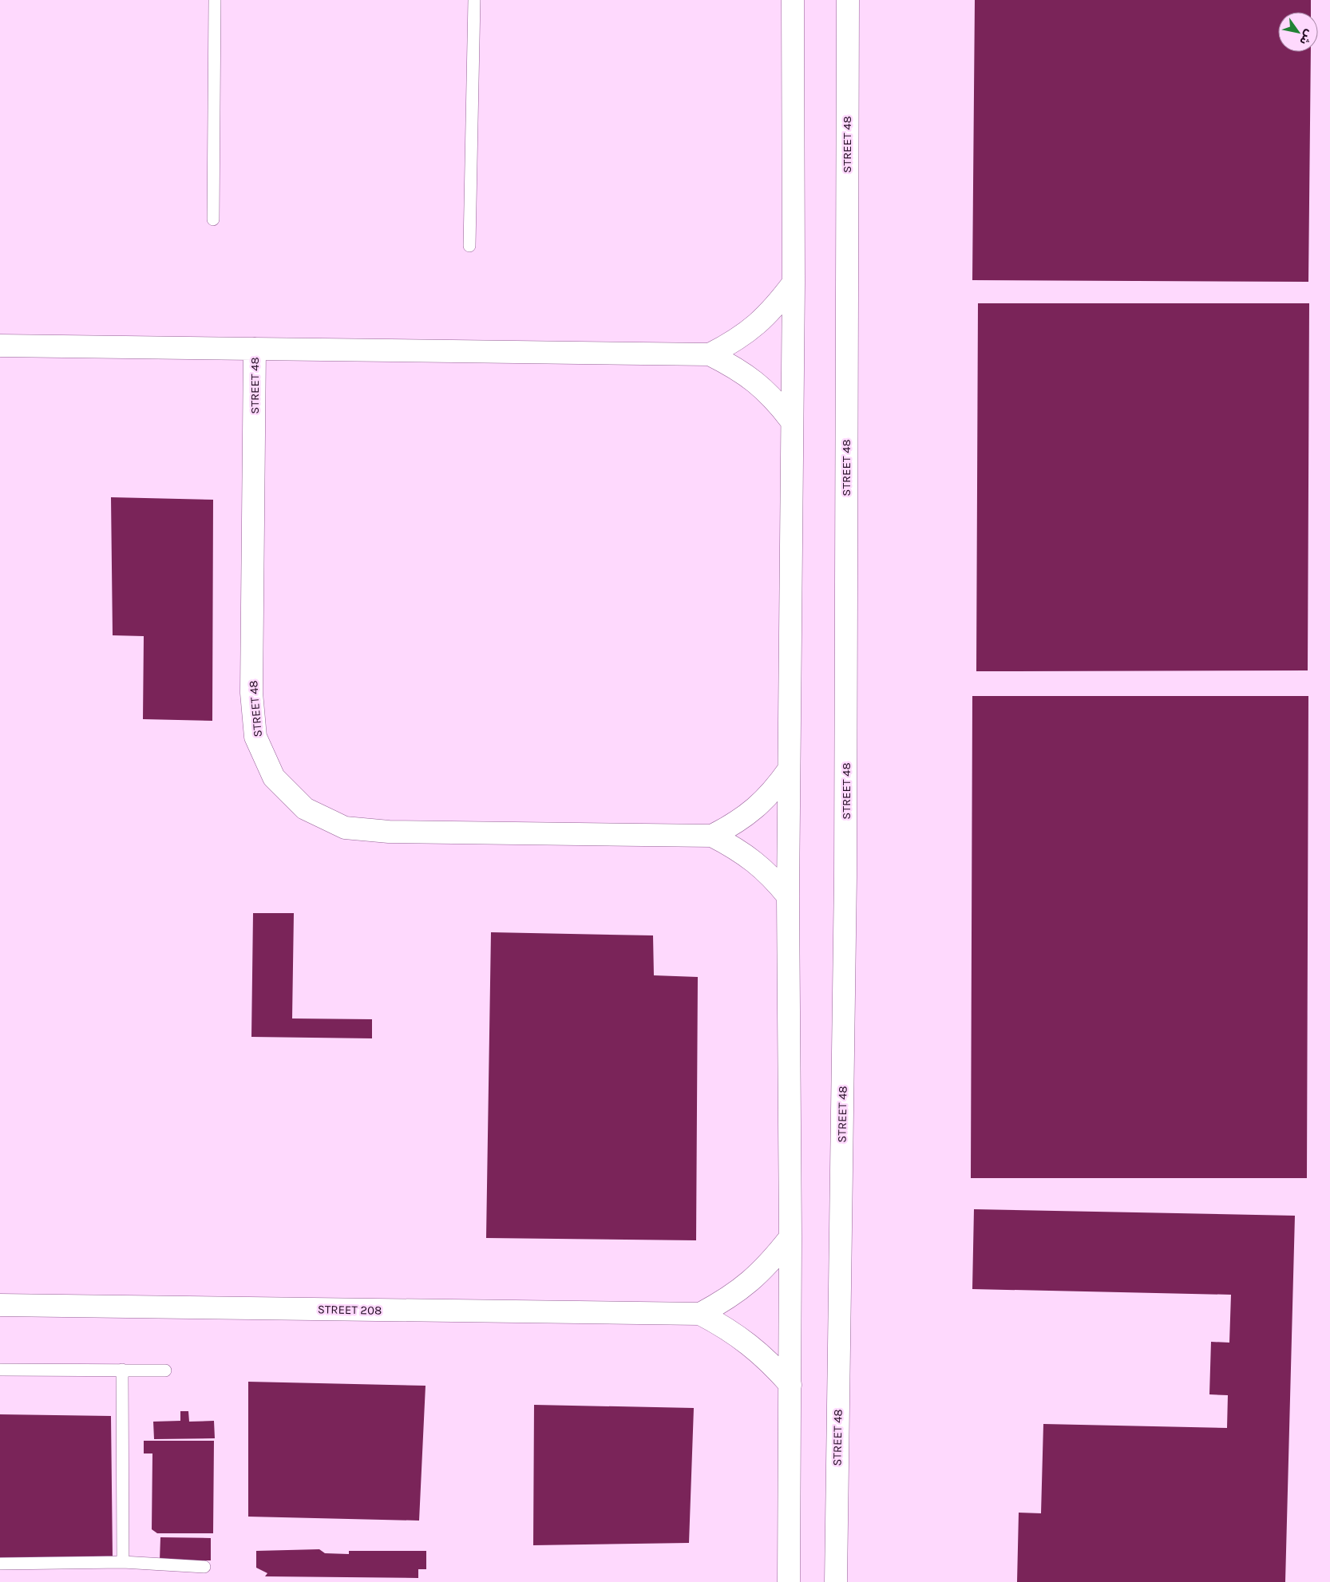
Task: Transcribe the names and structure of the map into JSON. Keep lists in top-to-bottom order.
{
  "streets": {
    "street": ["STREET 48", "STREET 208"]
  },
  "north": "bottom right"
}
